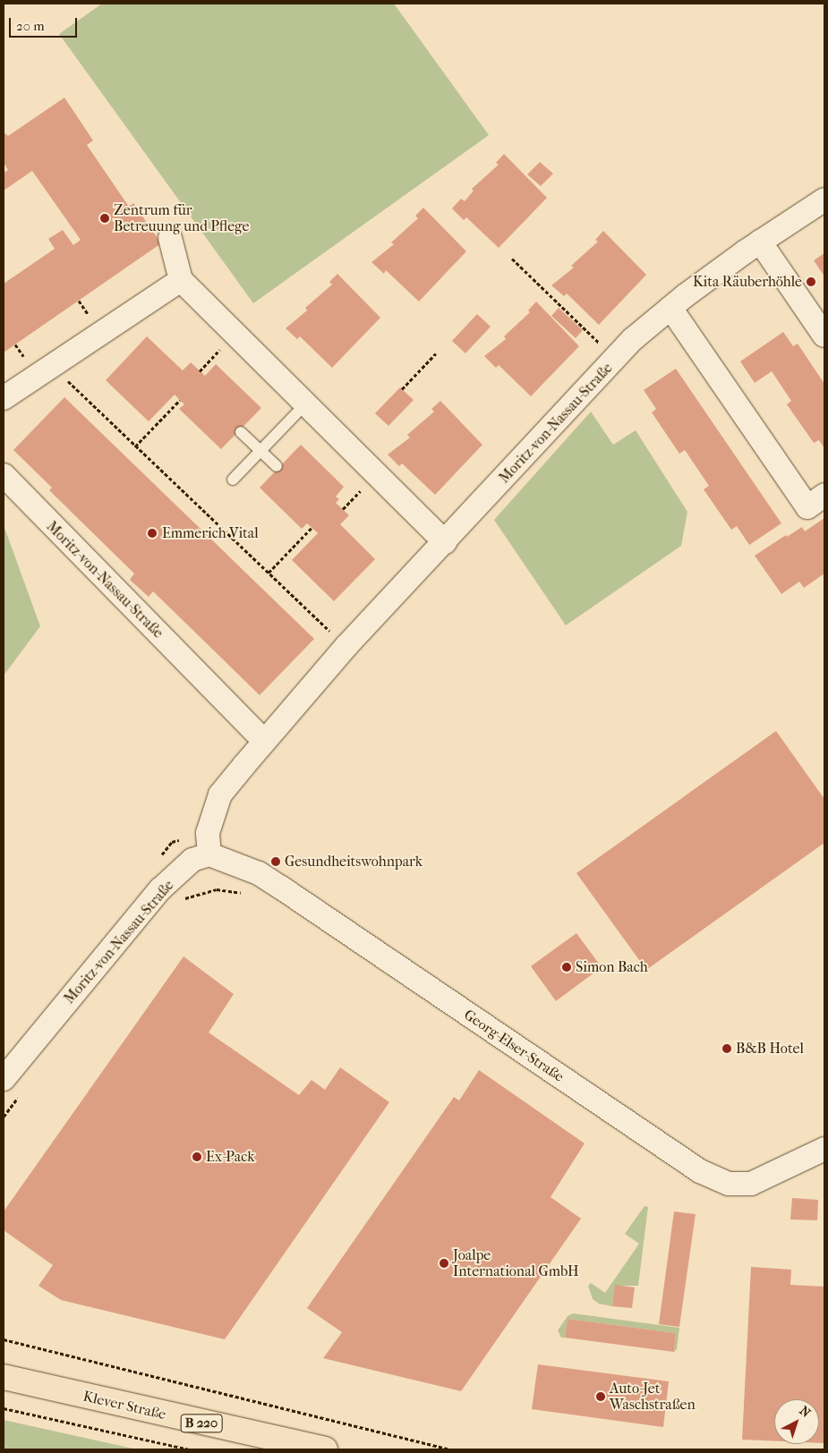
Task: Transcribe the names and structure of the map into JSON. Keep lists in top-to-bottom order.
{
  "streets": {
    "main road": ["Klever Straße", "B 220"],
    "street": ["Moritz-von-Nassau-Straße", "Georg-Elser-Straße"]
  },
  "crossings": [
    ["Moritz-von-Nassau-Straße", "Georg-Elser-Straße"]
  ],
  "places": [
    "Zentrum für Betreuung und Pflege",
    "Kita Räuberhöhle",
    "Emmerich Vital",
    "Gesundheitswohnpark",
    "Simon Bach",
    "B&B Hotel",
    "Ex-Pack",
    "Joalpe International GmbH",
    "Auto-Jet Waschstraßen"
  ],
  "scale_bar": "20 m",
  "north": "top right"
}
